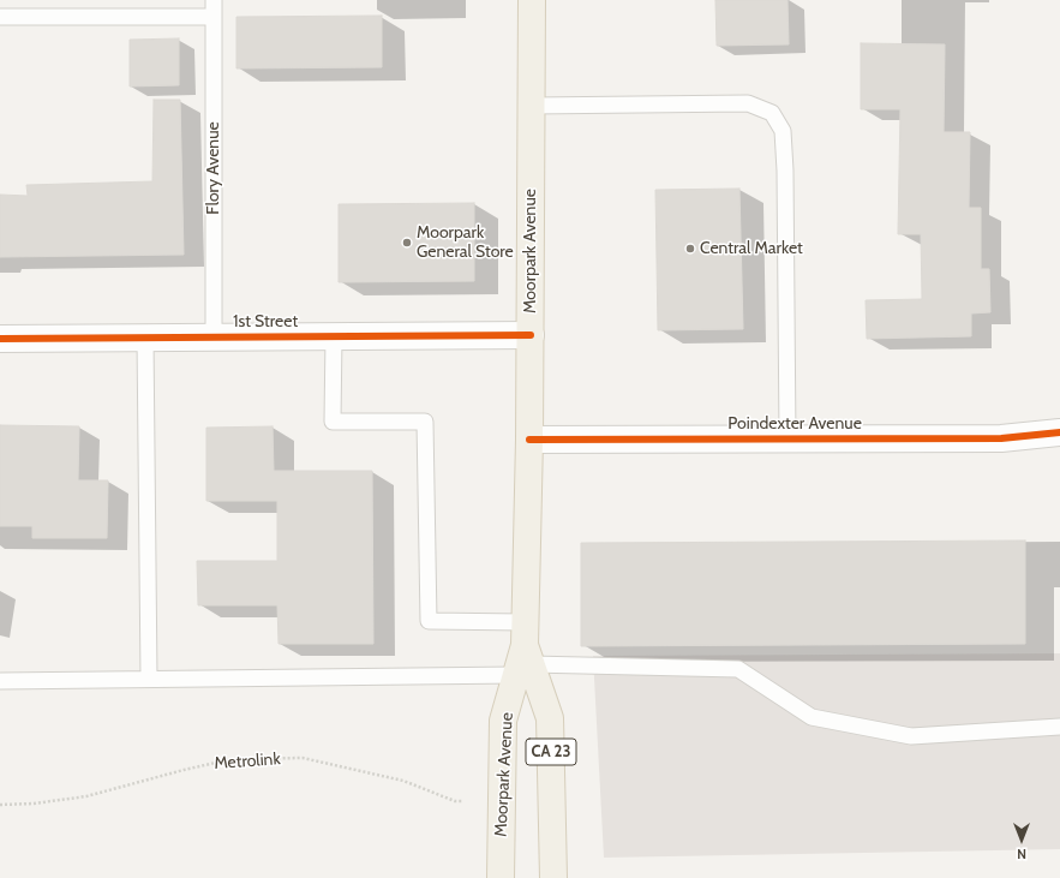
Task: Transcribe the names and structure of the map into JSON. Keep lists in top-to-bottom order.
{
  "streets": {
    "main road": ["Moorpark Avenue", "CA 23"],
    "street": ["1st Street", "Poindexter Avenue"],
    "lane": ["Flory Avenue"],
    "path": ["Metrolink"]
  },
  "crossings": [
    ["Flory Avenue", "1st Street"],
    ["Moorpark Avenue", "1st Street"],
    ["Moorpark Avenue", "Poindexter Avenue"]
  ],
  "places": ["Moorpark General Store", "Central Market"],
  "north": "bottom"
}
